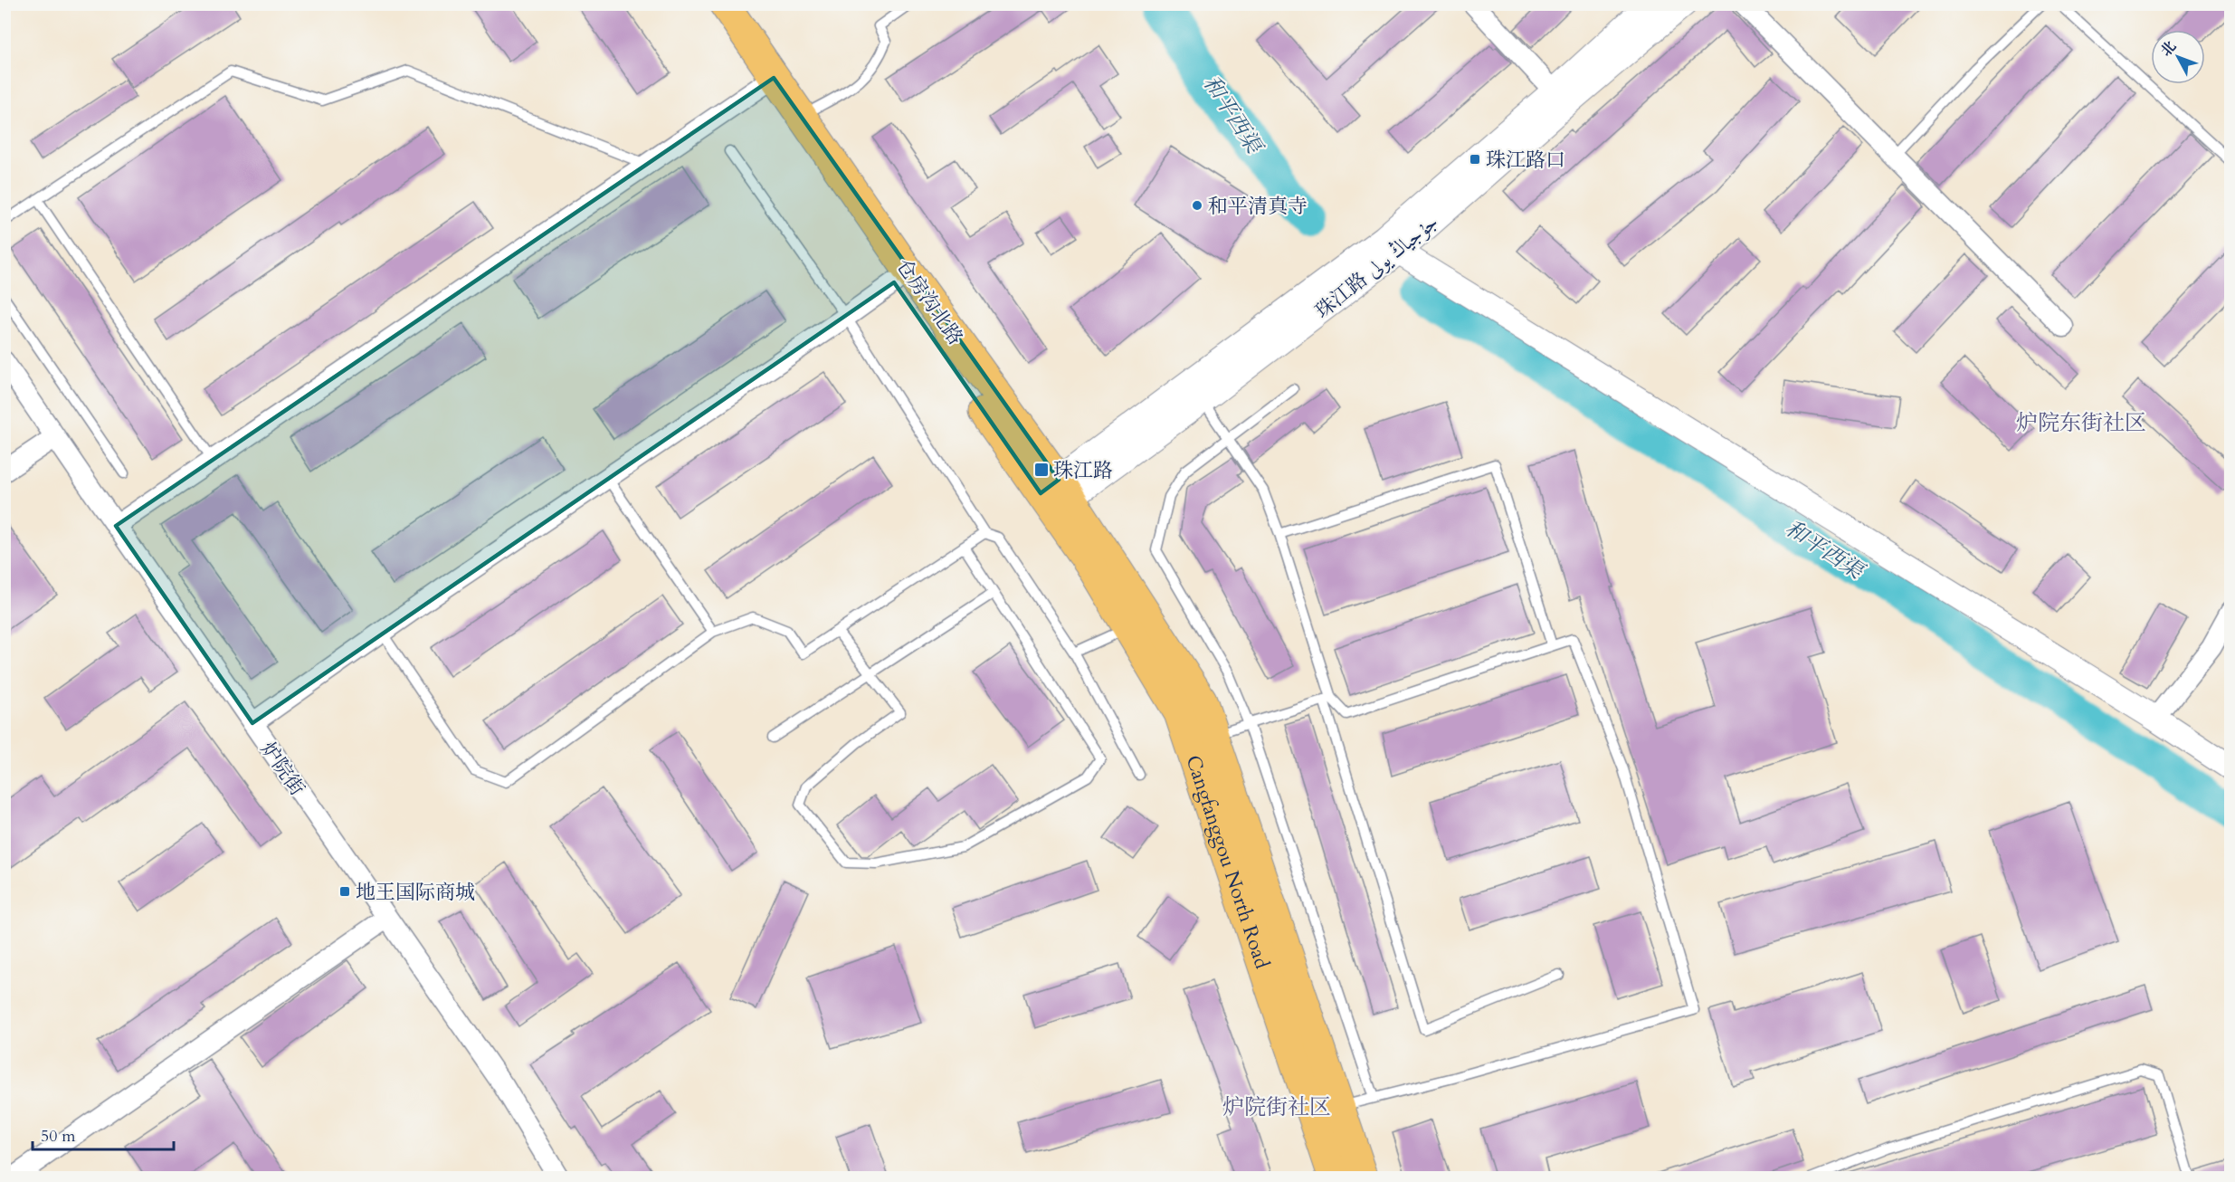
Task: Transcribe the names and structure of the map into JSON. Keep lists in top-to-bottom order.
{
  "streets": {
    "main road": ["仓房沟北路", "Cangfanggou North Road"],
    "street": ["珠江路 جۇجياڭ يولى", "炉院街"]
  },
  "crossings": [
    ["珠江路 جۇجياڭ يولى", "仓房沟北路"],
    ["珠江路 جۇجياڭ يولى", "Cangfanggou North Road"],
    ["仓房沟北路", "Cangfanggou North Road"]
  ],
  "districts": ["炉院东街社区", "炉院街社区"],
  "water": ["和平西渠"],
  "places": {
    "transit": ["珠江路口", "珠江路", "地王国际商城"],
    "other": ["和平清真寺"]
  },
  "scale_bar": "50 m",
  "north": "top left"
}
